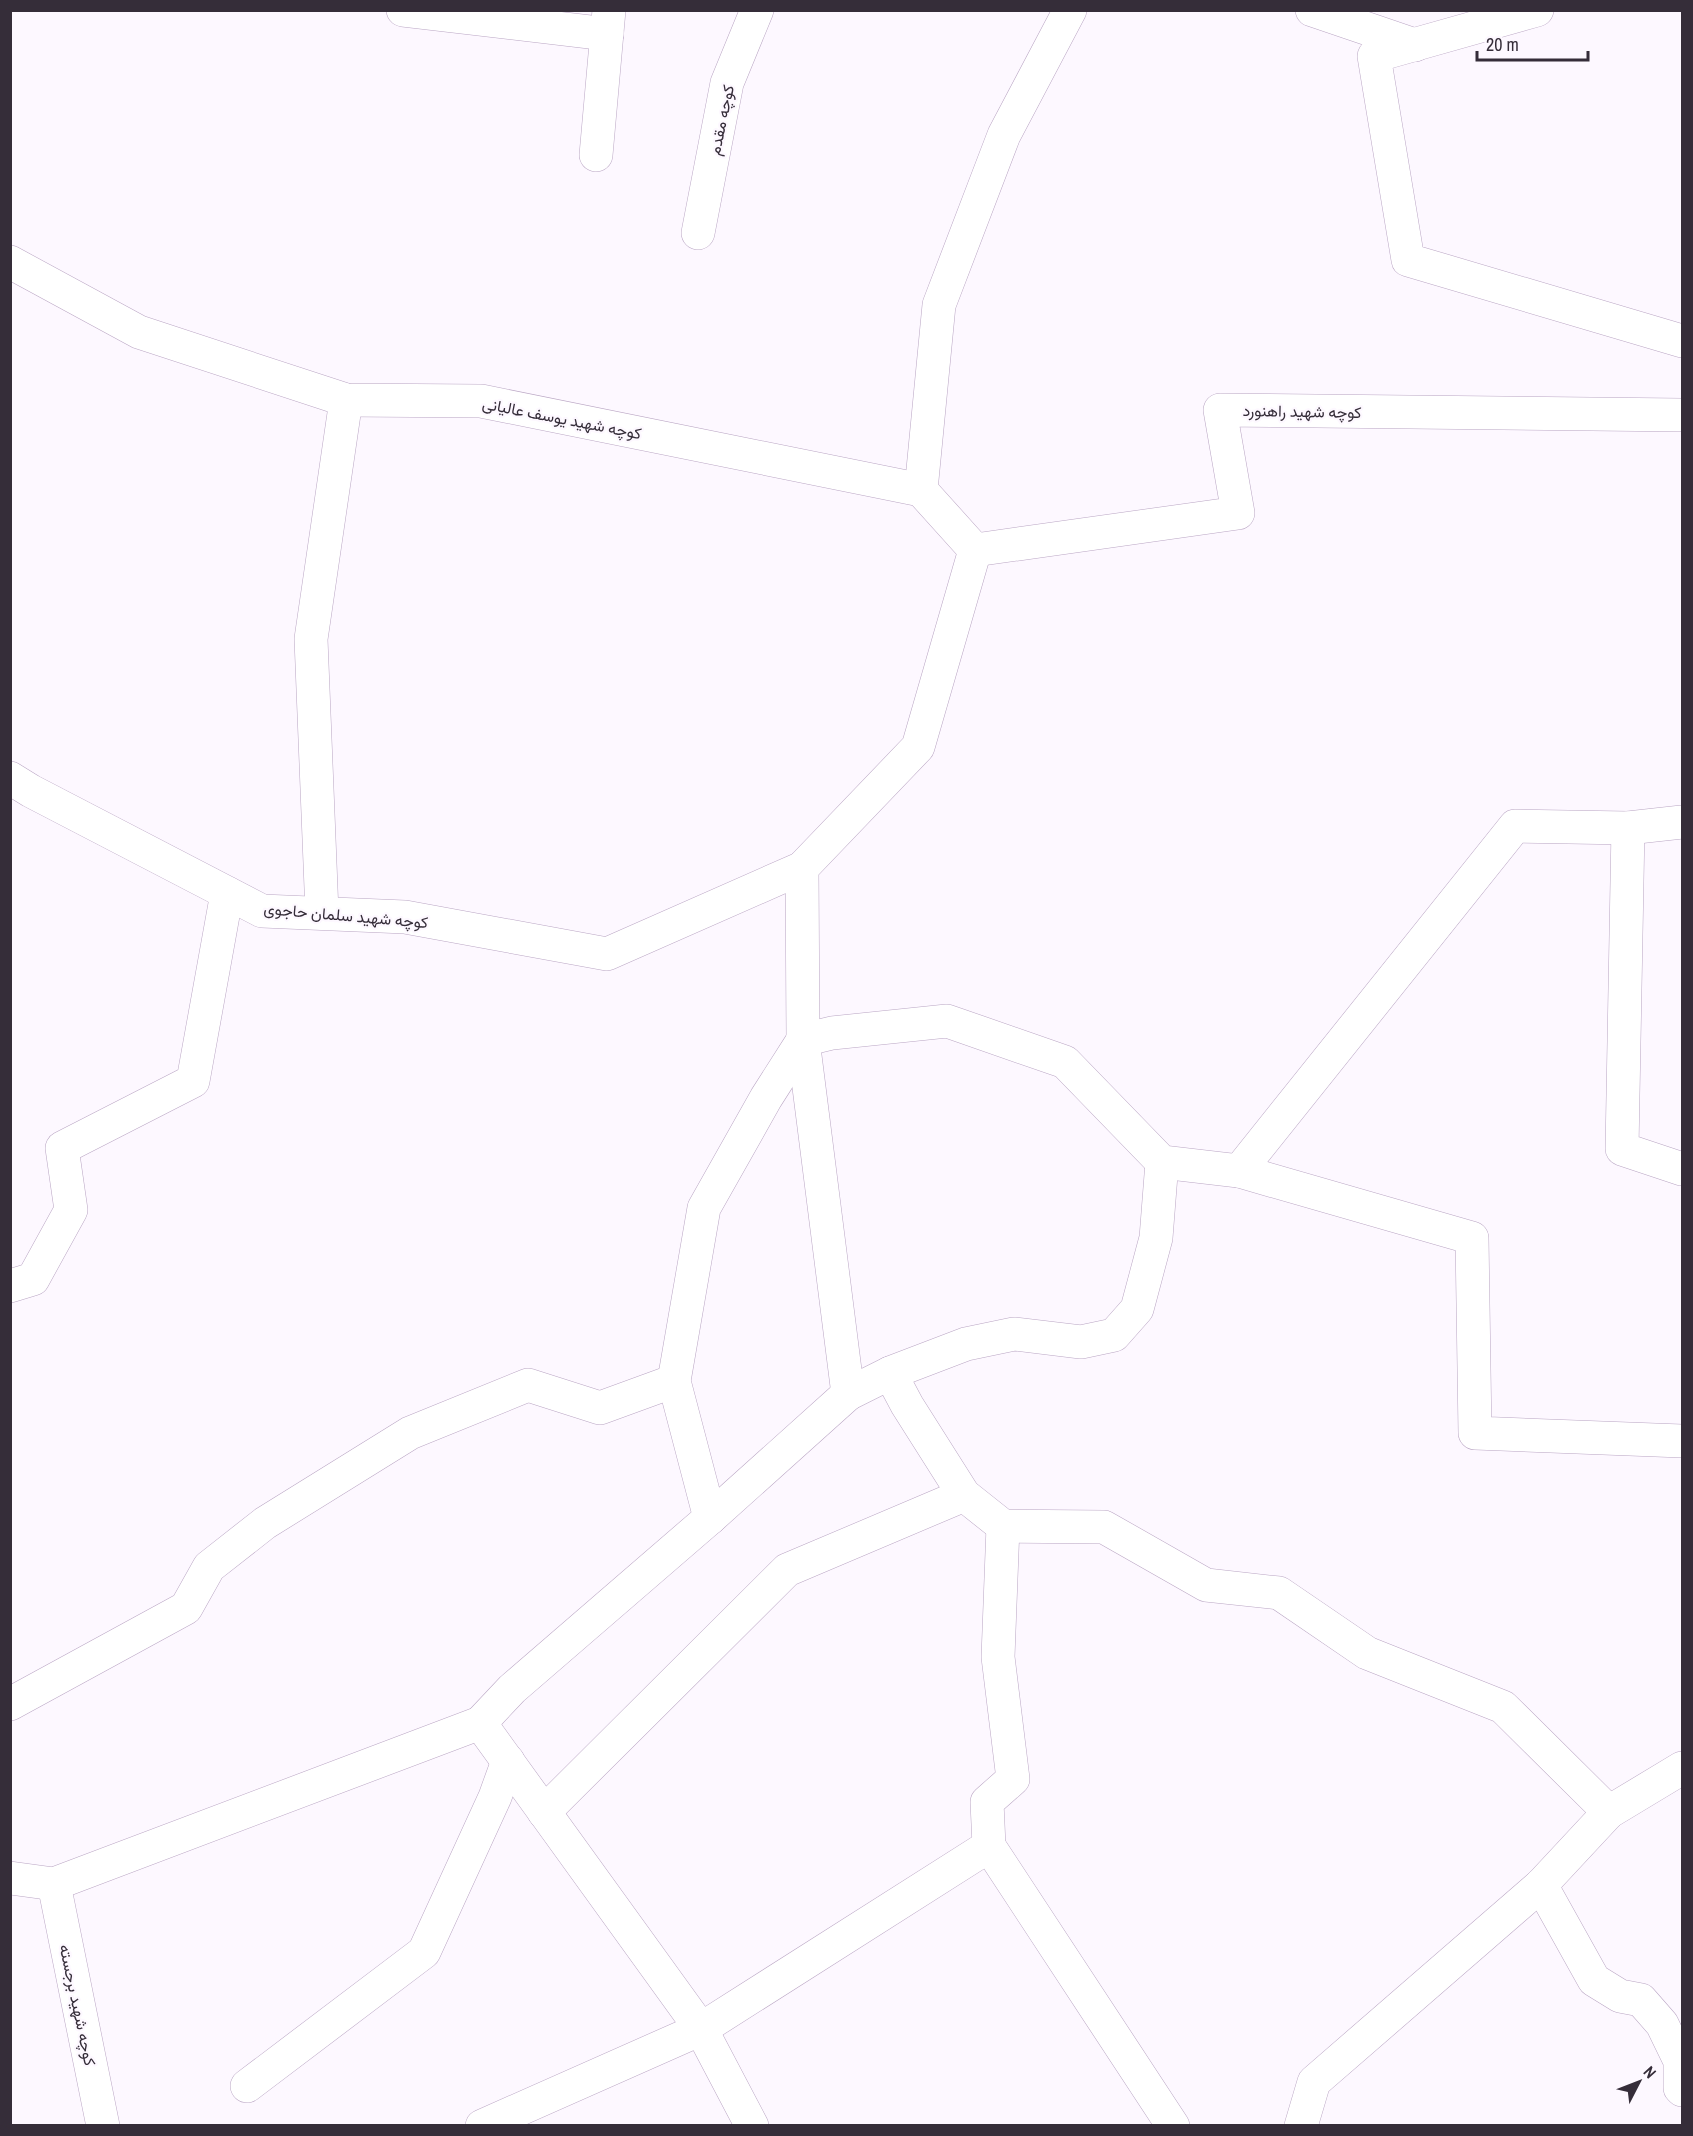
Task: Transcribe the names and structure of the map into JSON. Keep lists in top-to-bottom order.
{
  "streets": {
    "street": [
      "کوچه مقدم",
      "کوچه شهید راهنورد",
      "کوچه شهید یوسف عالیانی",
      "کوچه شهید سلمان حاجوی",
      "کوچه شهید برجسته"
    ]
  },
  "scale_bar": "20 m",
  "north": "top right"
}
